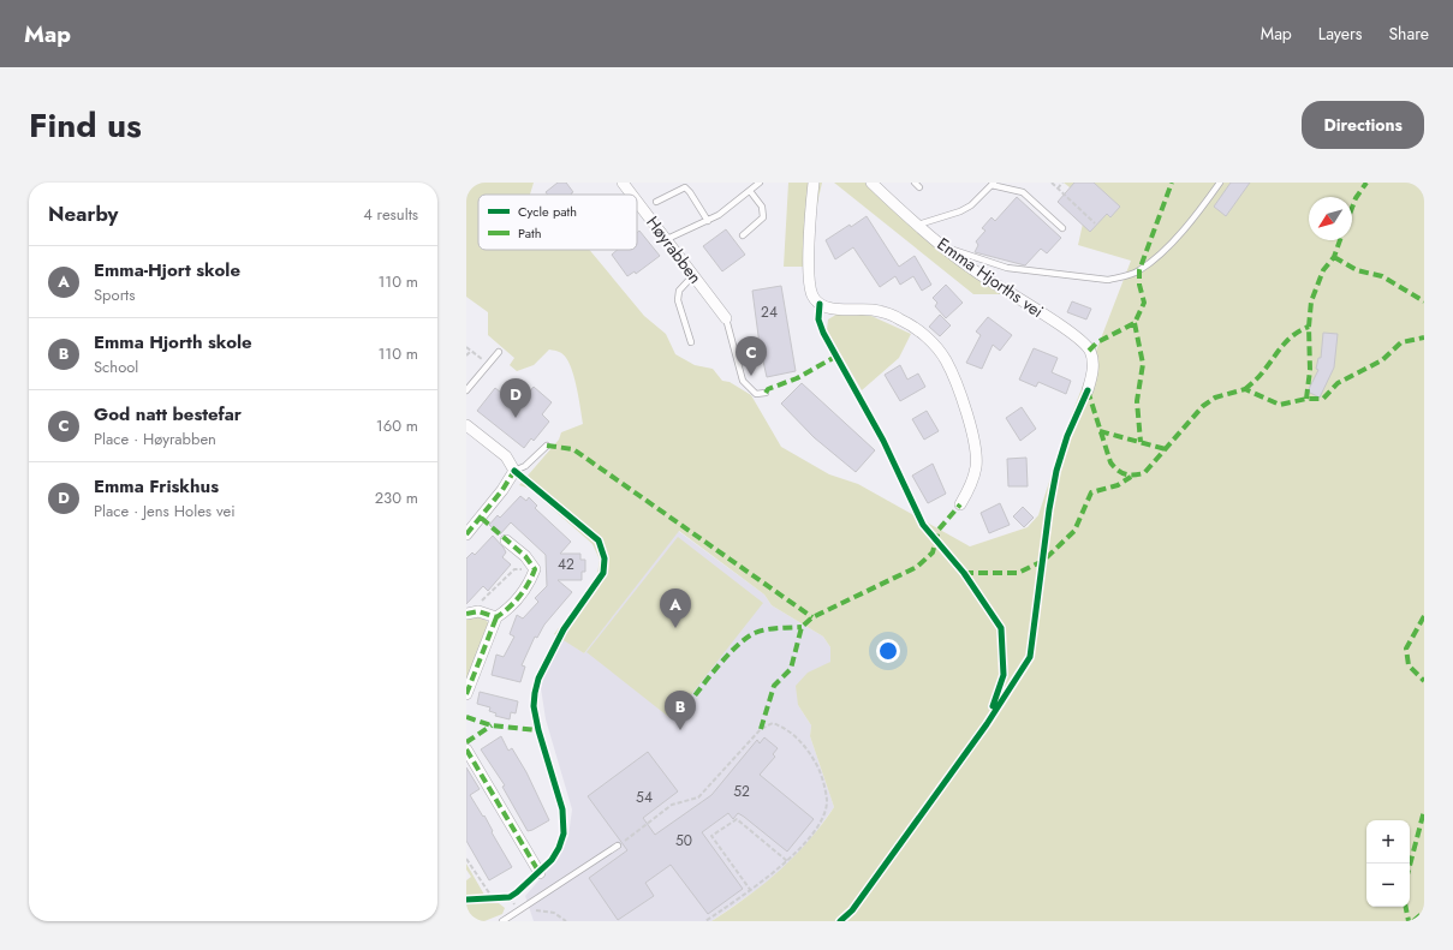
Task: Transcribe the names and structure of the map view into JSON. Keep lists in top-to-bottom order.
{
  "streets": {
    "street": ["Høyrabben", "Emma Hjorths vei"]
  },
  "house_numbers": [
    "24",
    "42",
    "52",
    "54",
    "50"
  ],
  "legend": ["Cycle path", "Path"],
  "north": "bottom left",
  "page": {
    "header": "Map",
    "nav": ["Map", "Layers", "Share"],
    "title": "Find us",
    "buttons": "Directions",
    "heading": ["Nearby", "4 results"],
    "list": [
      {
        "mark": "A",
        "name": "Emma-Hjort skole",
        "note": "Sports",
        "value": "110 m"
      },
      {
        "mark": "B",
        "name": "Emma Hjorth skole",
        "note": "School",
        "value": "110 m"
      },
      {
        "mark": "C",
        "name": "God natt bestefar",
        "note": "Place · Høyrabben",
        "value": "160 m"
      },
      {
        "mark": "D",
        "name": "Emma Friskhus",
        "note": "Place · Jens Holes vei",
        "value": "230 m"
      }
    ],
    "pins": [
      "C",
      "D",
      "A",
      "B"
    ],
    "map_buttons": ["+", "−"]
  }
}
